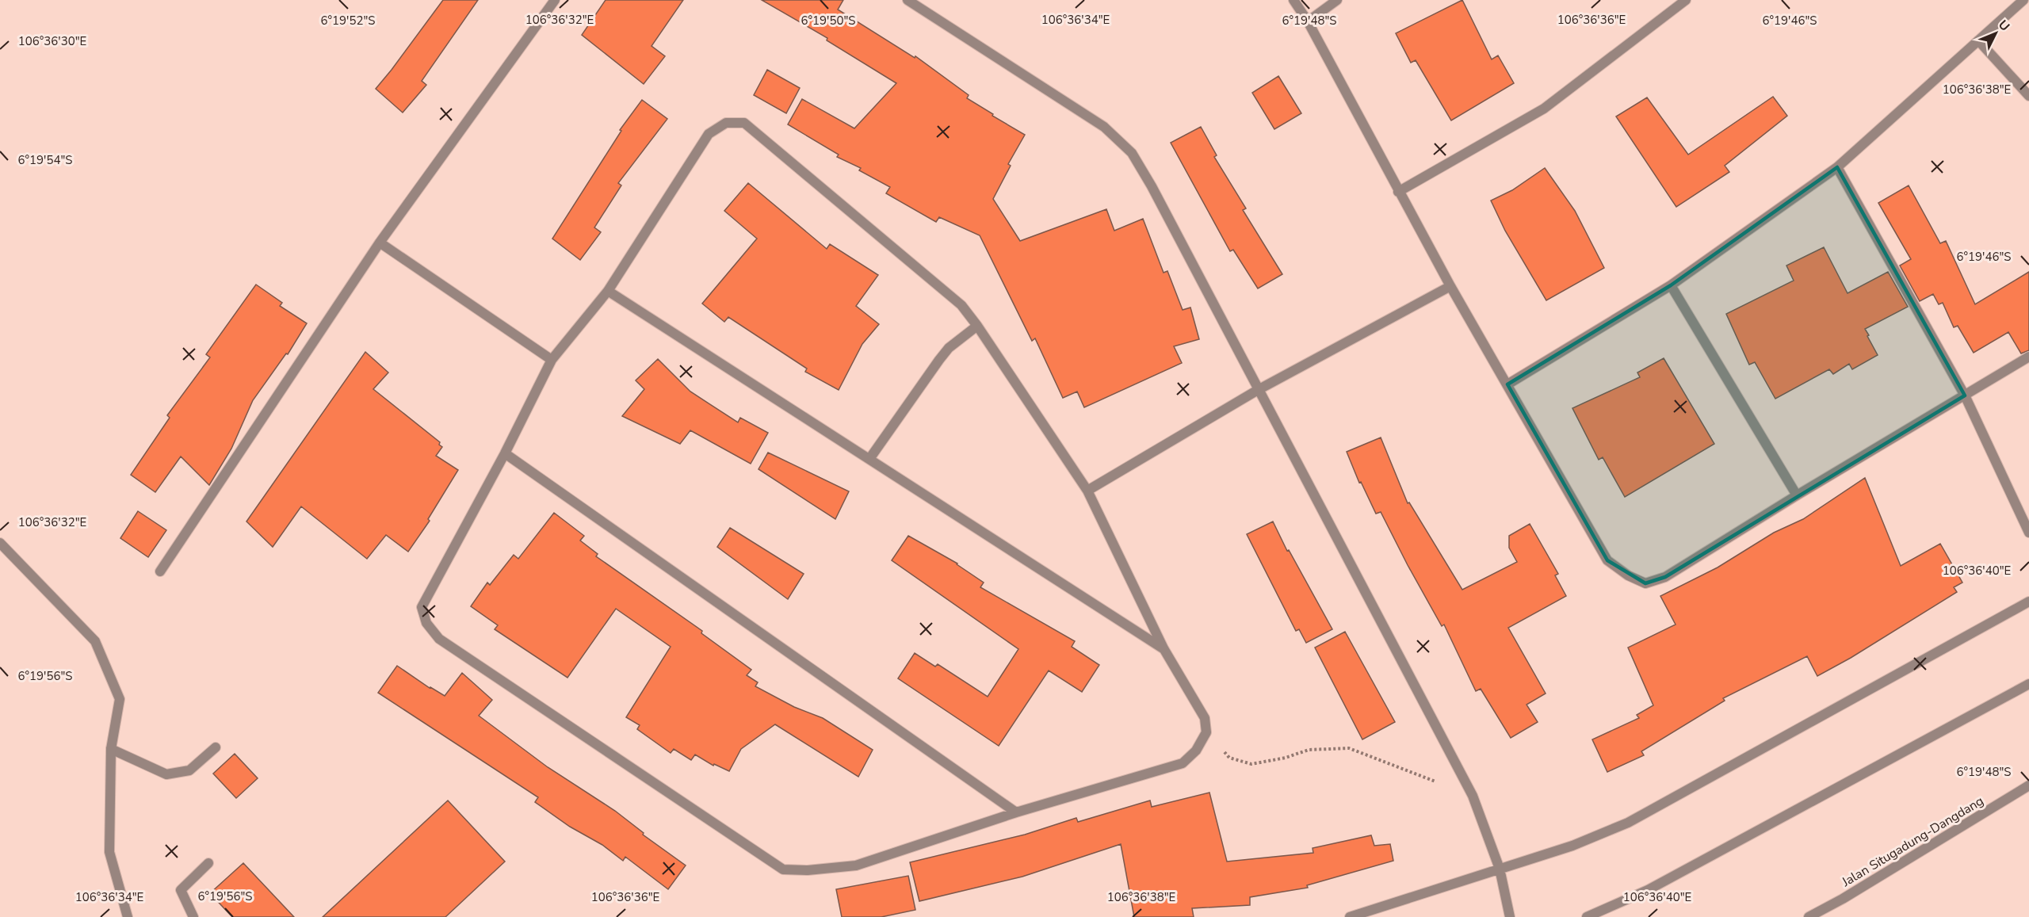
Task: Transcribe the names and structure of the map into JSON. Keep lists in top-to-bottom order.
{
  "streets": {
    "street": ["Jalan Situgadung-Dangdang"]
  },
  "north": "top right",
  "coordinates": [
    "106°36'32\"E",
    "106°36'34\"E",
    "106°36'36\"E",
    "6°19'52\"S",
    "6°19'48\"S",
    "6°19'46\"S",
    "6°19'50\"S",
    "106°36'30\"E",
    "106°36'38\"E",
    "6°19'54\"S",
    "106°36'40\"E",
    "6°19'56\"S"
  ]
}
